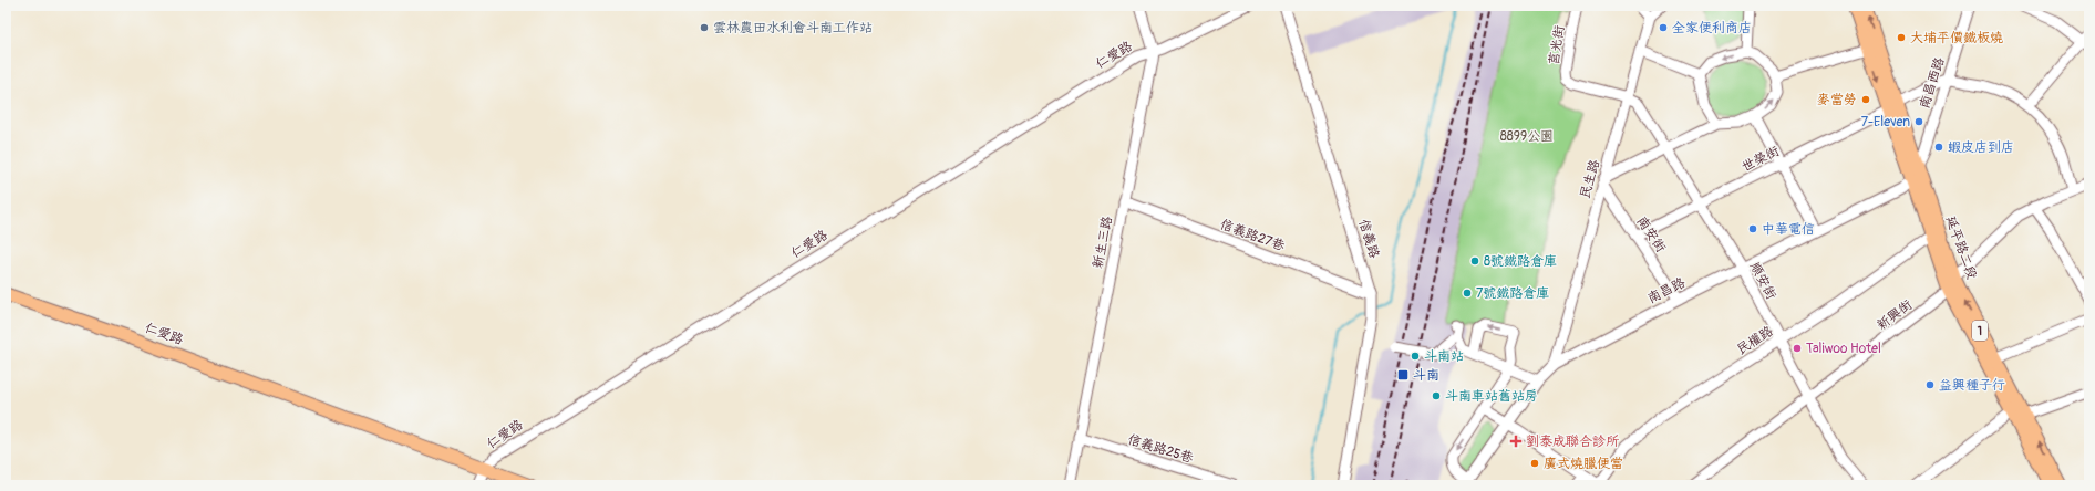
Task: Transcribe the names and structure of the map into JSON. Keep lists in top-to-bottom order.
{
  "streets": {
    "main road": ["仁愛路", "延平路二段", "1"],
    "street": [
      "莒光街",
      "南昌西路",
      "世榮街",
      "民生路",
      "南安街",
      "信義路27巷",
      "信義路",
      "新生三路",
      "順安街",
      "南昌路",
      "新興街",
      "民權路",
      "信義路25巷"
    ]
  },
  "crossings": [
    ["莒光街", "民生路"],
    ["莒光街", "順安街"],
    ["仁愛路", "新生三路"],
    ["南昌西路", "世榮街"],
    ["南昌西路", "延平路二段"],
    ["南昌西路", "南昌路"],
    ["世榮街", "南安街"],
    ["世榮街", "延平路二段"],
    ["世榮街", "順安街"],
    ["民生路", "南安街"],
    ["民生路", "順安街"],
    ["民生路", "南昌路"],
    ["南安街", "南昌路"],
    ["信義路27巷", "信義路"],
    ["信義路27巷", "新生三路"],
    ["新生三路", "信義路25巷"],
    ["延平路二段", "南昌路"],
    ["延平路二段", "新興街"],
    ["延平路二段", "民權路"],
    ["順安街", "南昌路"],
    ["順安街", "新興街"],
    ["順安街", "民權路"]
  ],
  "parks": ["8899公園"],
  "places": {
    "other": [
      "雲林農田水利會斗南工作站",
      "全家便利商店",
      "大埔平價鐵板燒",
      "麥當勞",
      "7-Eleven",
      "蝦皮店到店",
      "中華電信",
      "8號鐵路倉庫",
      "7號鐵路倉庫",
      "Taliwoo Hotel",
      "斗南站",
      "益興種子行",
      "斗南車站舊站房",
      "廣式燒臘便當"
    ],
    "transit": ["斗南"],
    "health": ["劉泰成聯合診所"]
  }
}
